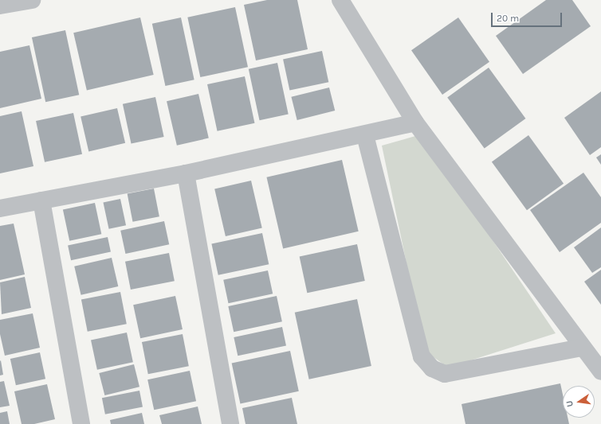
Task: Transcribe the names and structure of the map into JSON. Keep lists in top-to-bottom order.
{
  "scale_bar": "20 m",
  "north": "left"
}
